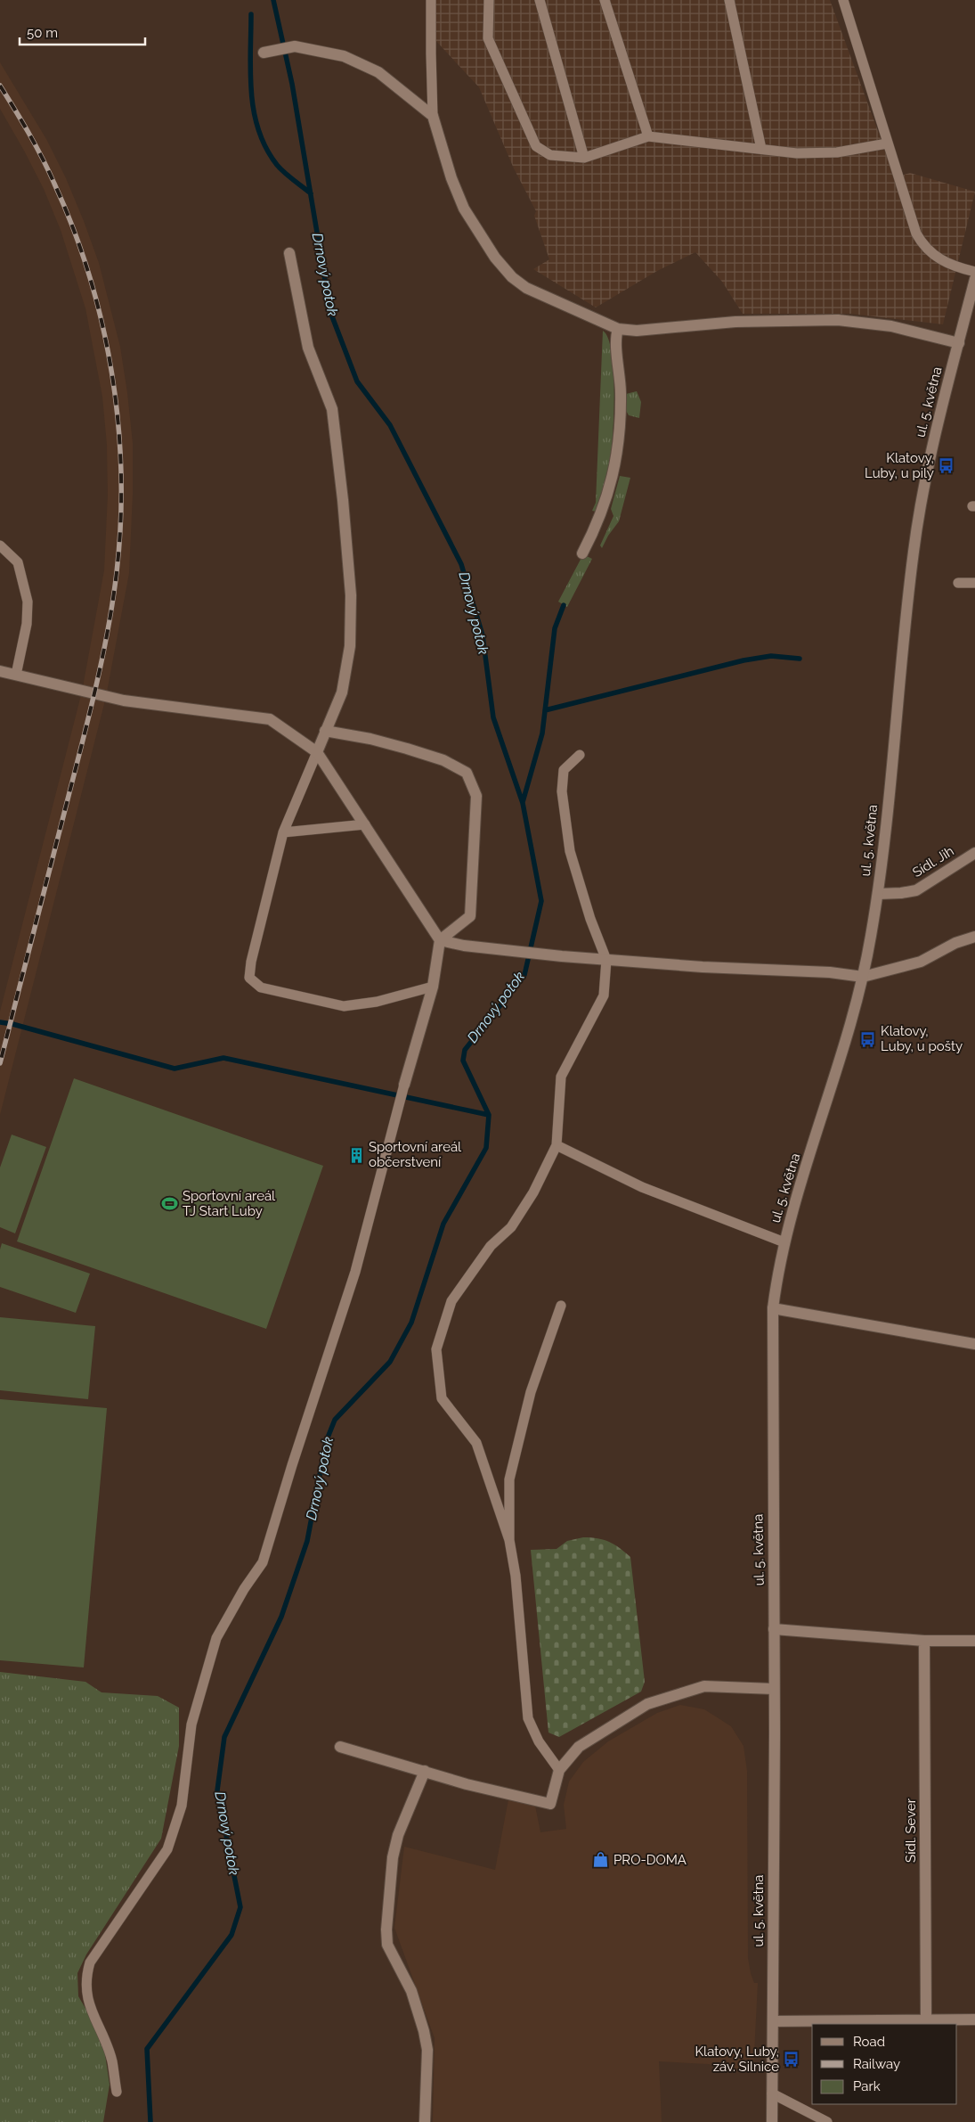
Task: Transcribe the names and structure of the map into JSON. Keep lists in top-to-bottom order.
{
  "streets": {
    "street": ["ul. 5. května", "Sídl. Jih", "Sídl. Sever"]
  },
  "crossings": [
    ["ul. 5. května", "Sídl. Jih"]
  ],
  "water": ["Drnový potok"],
  "places": {
    "bus stop": ["Klatovy, Luby, u pily", "Klatovy, Luby, u pošty", "Klatovy, Luby, záv. Silnice"],
    "building": ["Sportovní areál občerstvení"],
    "sports": ["Sportovní areál TJ Start Luby"],
    "shop": ["PRO-DOMA"]
  },
  "legend": ["Road", "Railway", "Park"],
  "scale_bar": "50 m"
}
